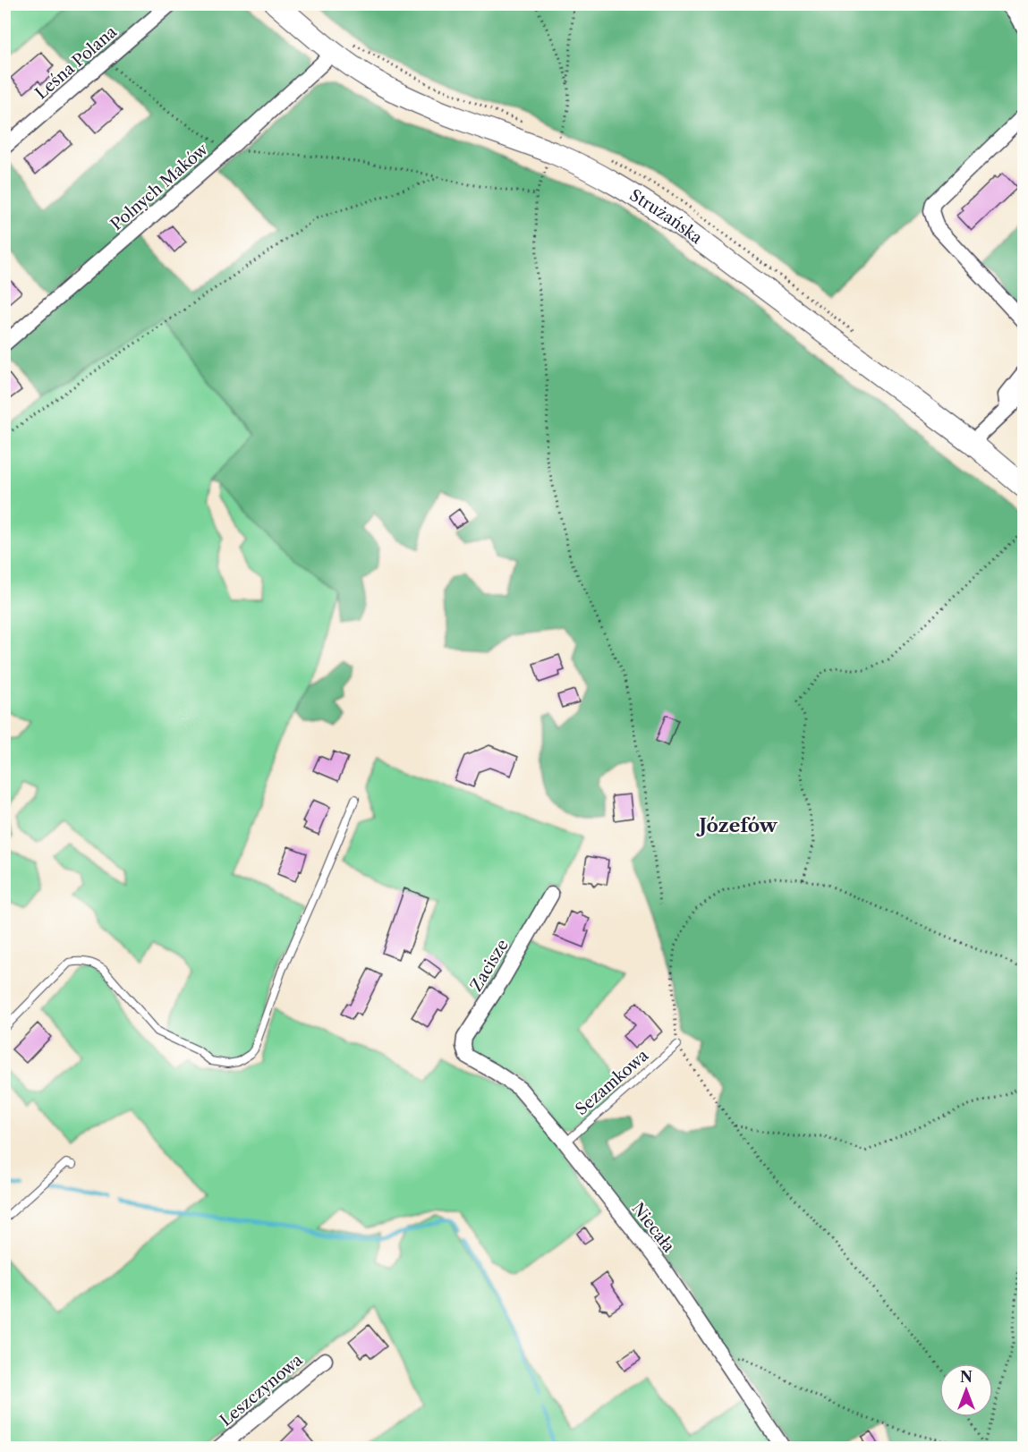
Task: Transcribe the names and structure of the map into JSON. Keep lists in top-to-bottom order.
{
  "streets": {
    "main road": ["Strużańska"],
    "street": [
      "Leśna Polana",
      "Polnych Maków",
      "Zacisze",
      "Niecała",
      "Leszczynowa"
    ],
    "lane": ["Sezamkowa"]
  },
  "crossings": [
    ["Polnych Maków", "Strużańska"],
    ["Zacisze", "Niecała"],
    ["Sezamkowa", "Niecała"]
  ],
  "districts": ["Józefów"],
  "north": "top"
}
